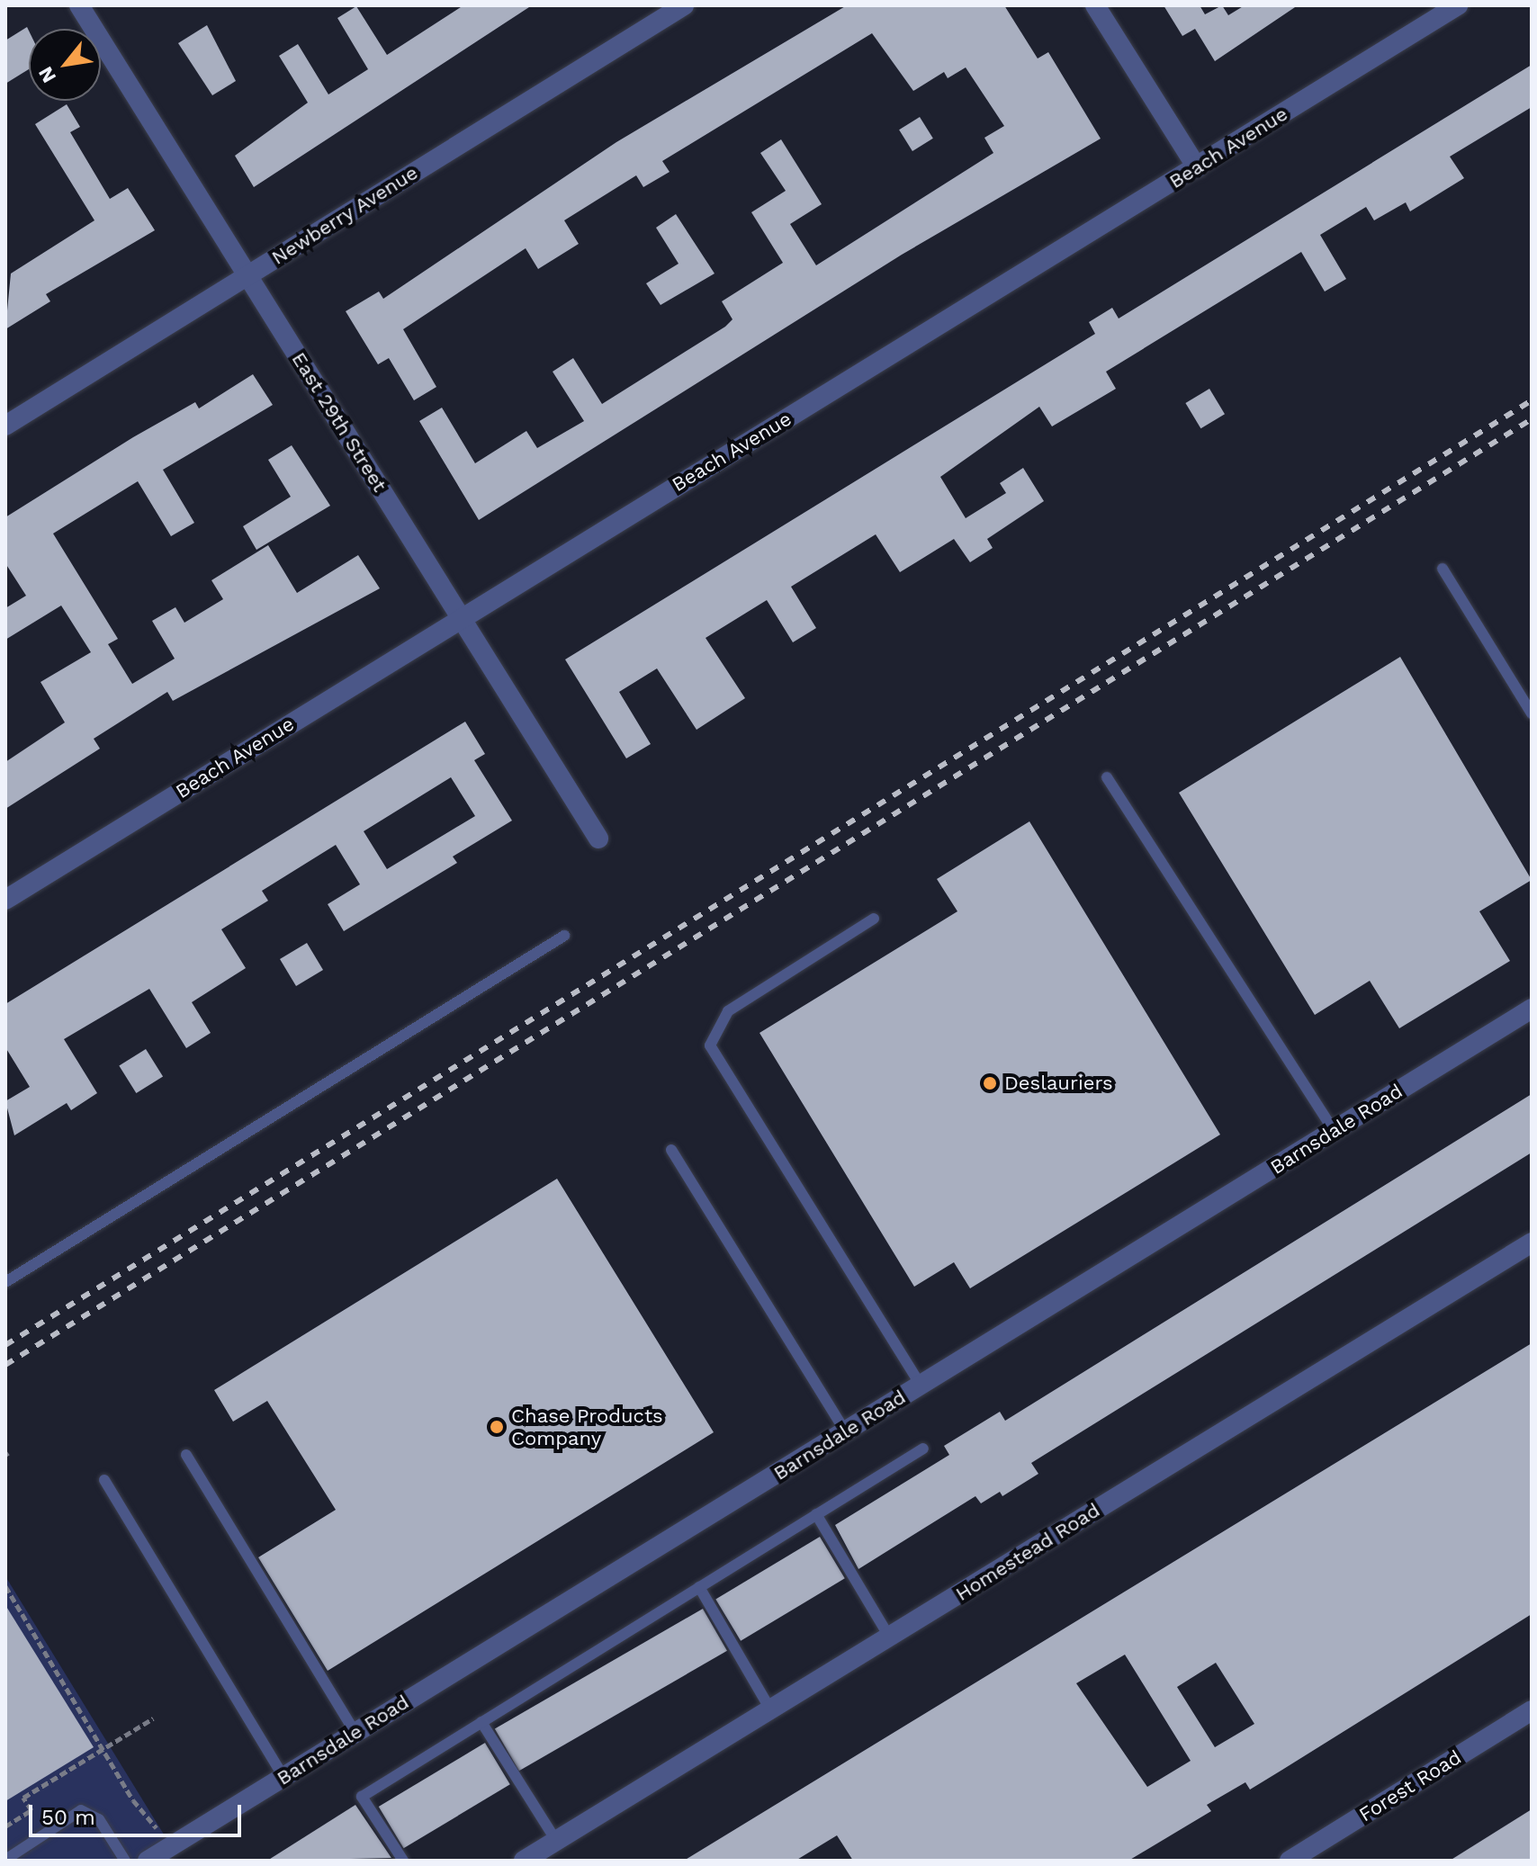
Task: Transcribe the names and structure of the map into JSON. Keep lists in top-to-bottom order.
{
  "streets": {
    "street": [
      "Beach Avenue",
      "Newberry Avenue",
      "East 29th Street",
      "Barnsdale Road",
      "Homestead Road",
      "Forest Road"
    ]
  },
  "crossings": [
    ["Beach Avenue", "East 29th Street"],
    ["Newberry Avenue", "East 29th Street"]
  ],
  "places": ["Deslauriers", "Chase Products Company"],
  "scale_bar": "50 m",
  "north": "bottom left"
}
